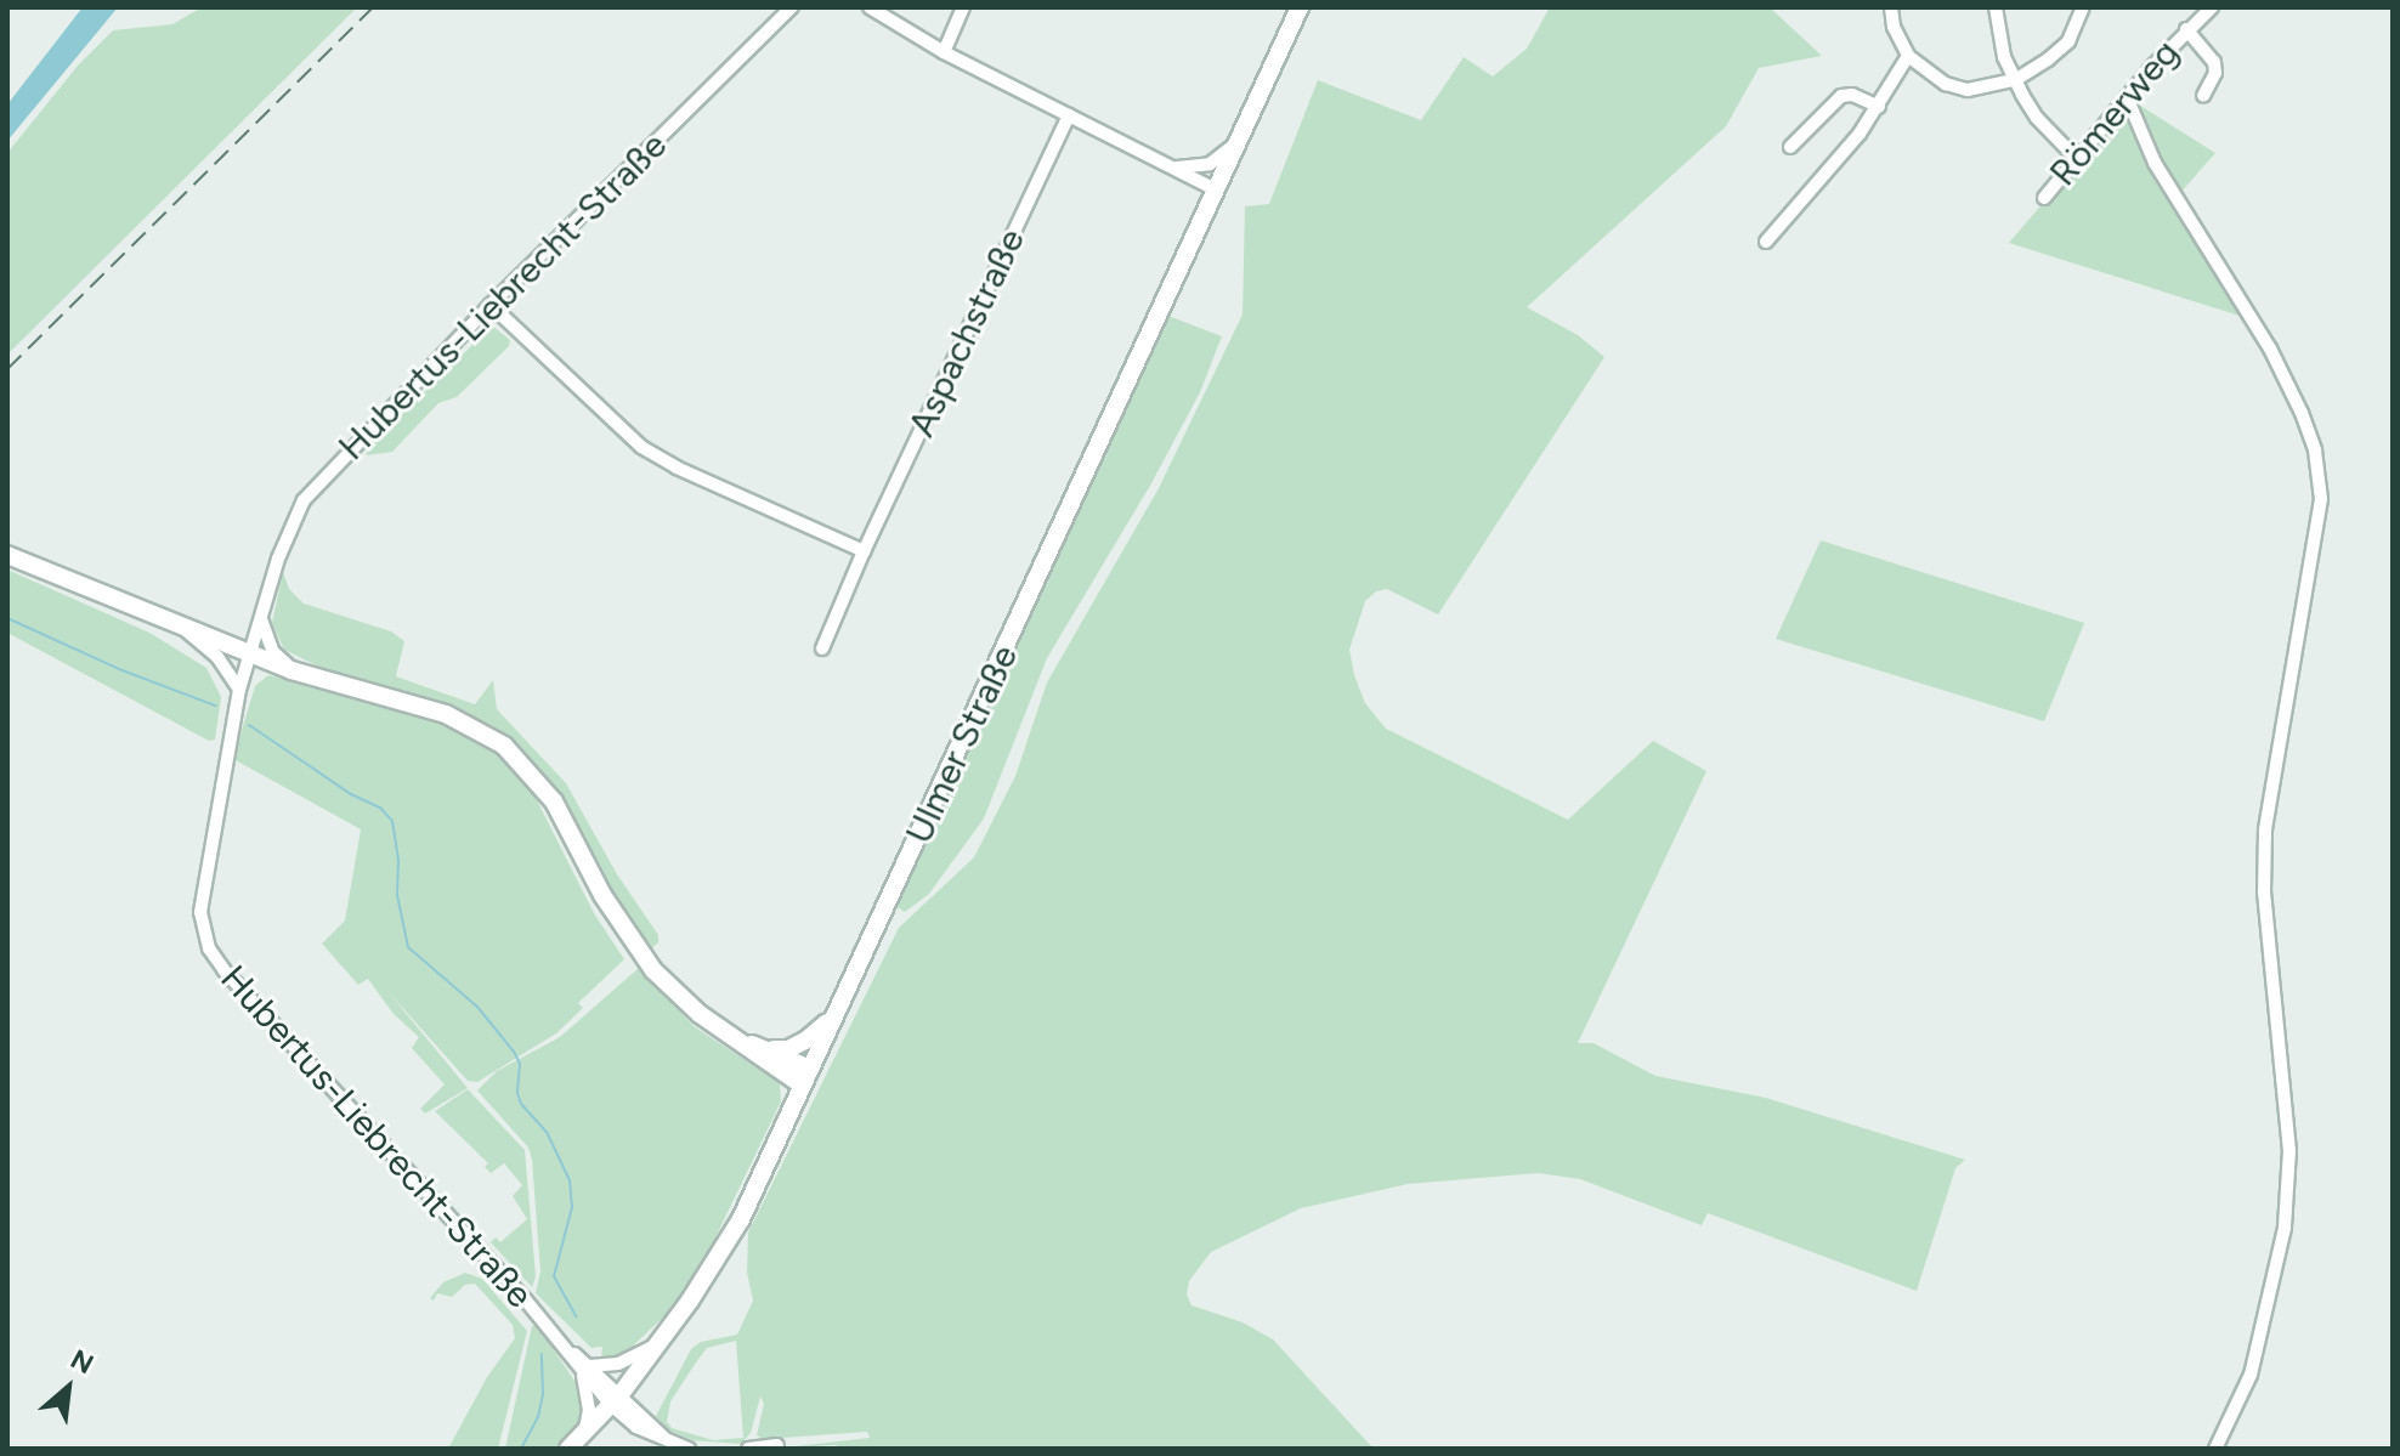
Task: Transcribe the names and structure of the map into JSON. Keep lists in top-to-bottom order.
{
  "streets": {
    "main road": ["Ulmer Straße"],
    "street": ["Römerweg", "Hubertus-Liebrecht-Straße", "Aspachstraße"]
  },
  "crossings": [
    ["Hubertus-Liebrecht-Straße", "Ulmer Straße"]
  ],
  "north": "top right"
}
